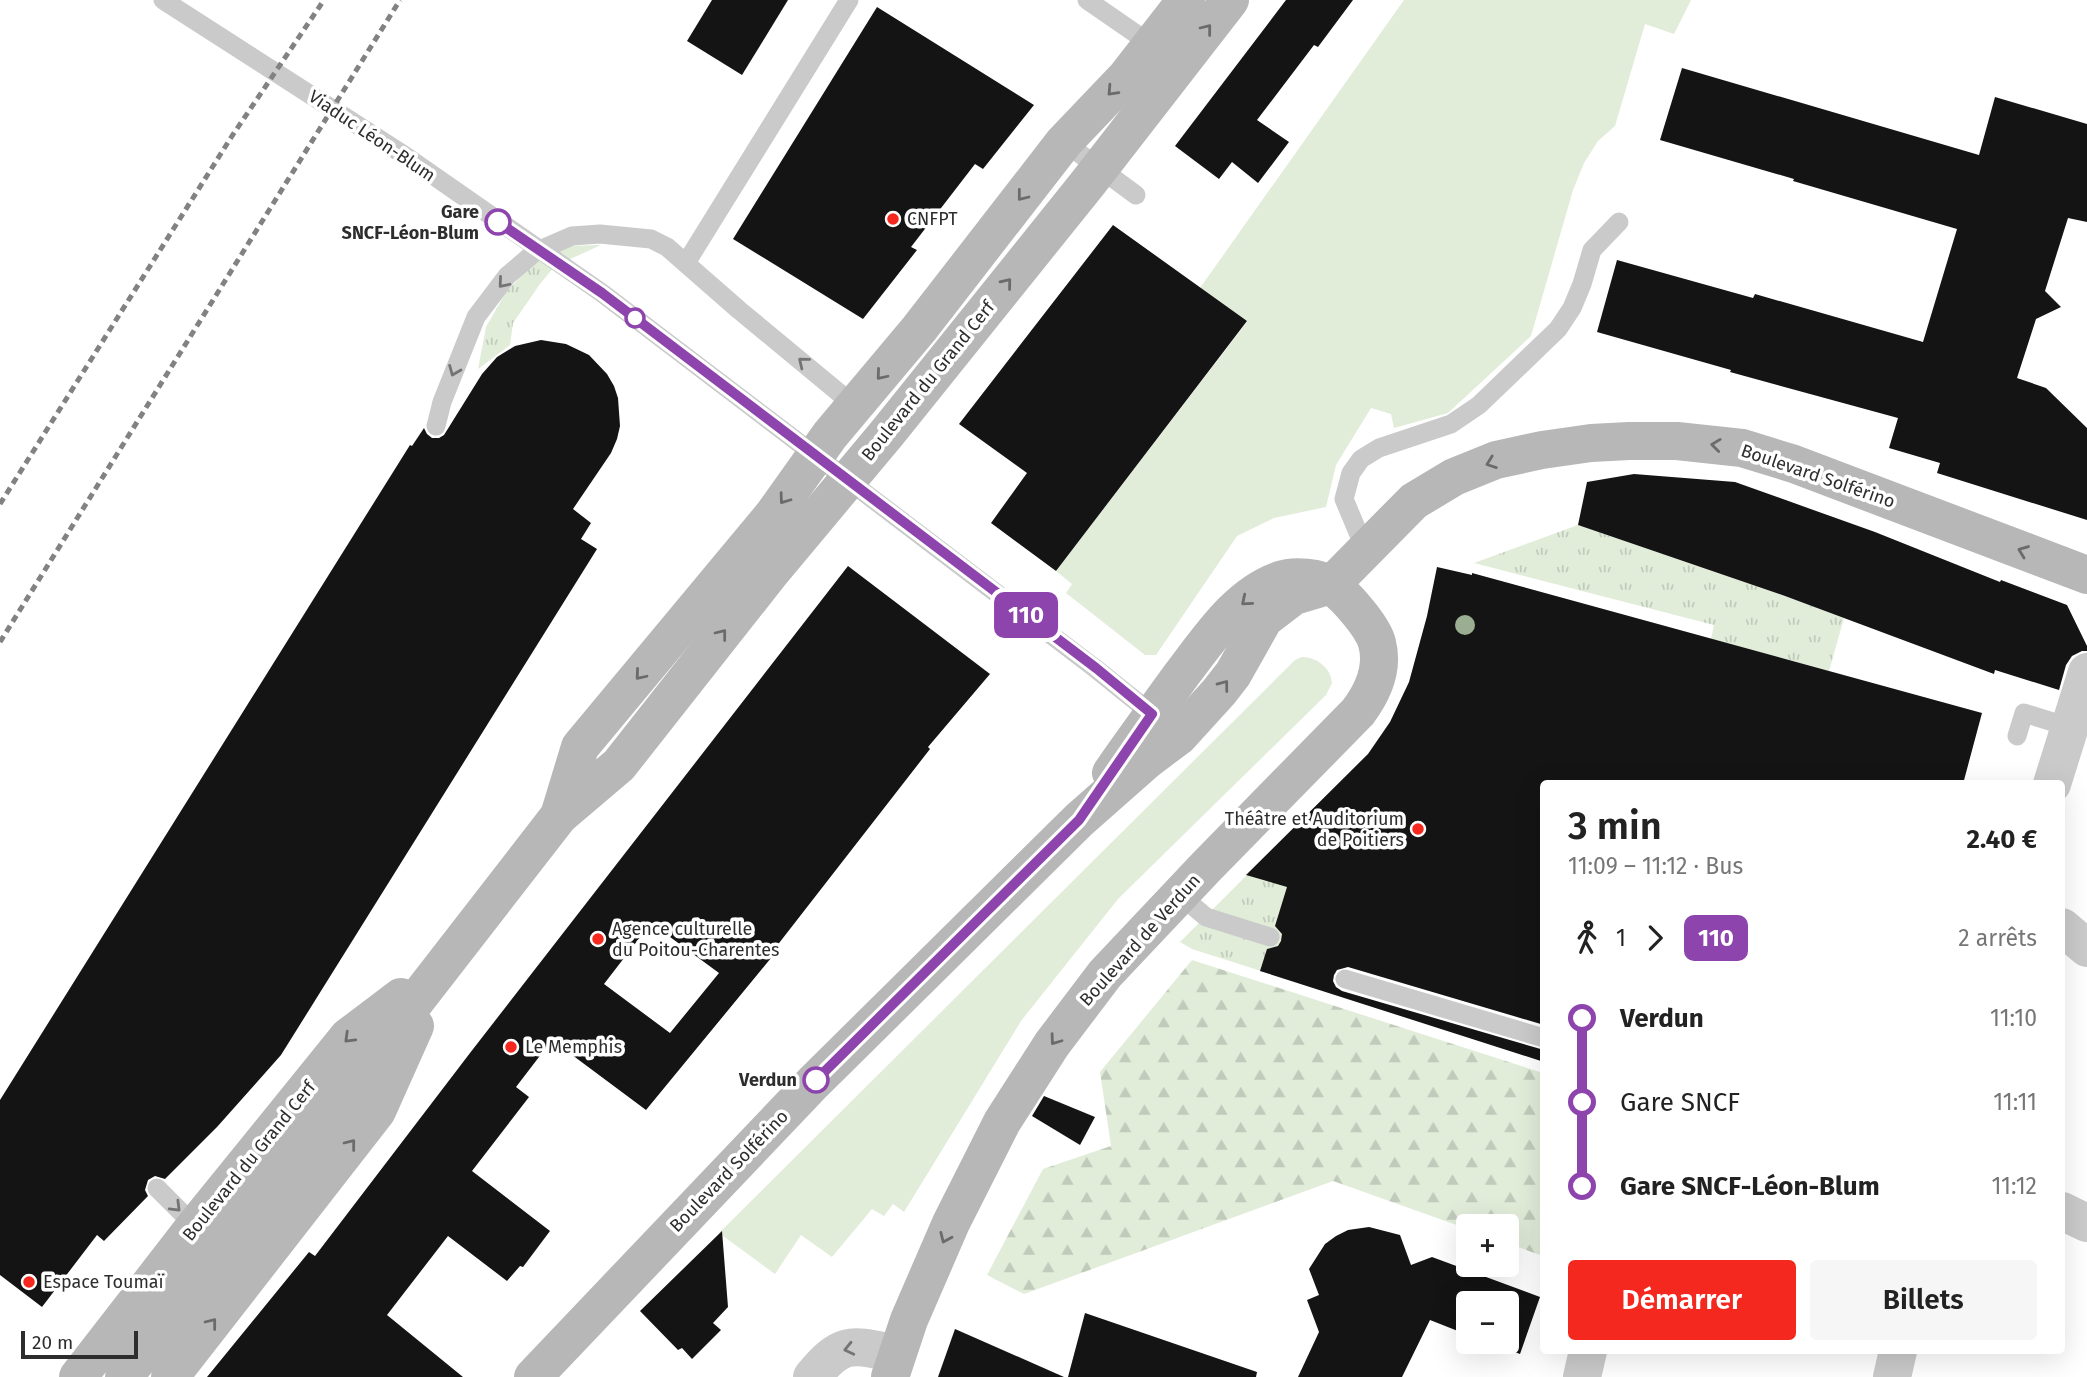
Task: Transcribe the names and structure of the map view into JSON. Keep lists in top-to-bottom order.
{
  "streets": {
    "street": ["Boulevard du Grand Cerf", "Boulevard Solférino", "Boulevard de Verdun"],
    "lane": ["Viaduc Léon-Blum"]
  },
  "crossings": [
    ["Viaduc Léon-Blum", "Boulevard Solférino"],
    ["Boulevard Solférino", "Boulevard de Verdun"]
  ],
  "one_way": ["Boulevard Solférino", "Boulevard de Verdun"],
  "places": [
    "CNFPT",
    "Gare SNCF-Léon-Blum",
    "Théâtre et Auditorium de Poitiers",
    "Agence culturelle du Poitou-Charentes",
    "Le Memphis",
    "Verdun",
    "Espace Toumaï"
  ],
  "lines": ["bus line 110"],
  "scale_bar": "20 m",
  "page": {
    "on_map": "110",
    "heading": ["3 min", "11:09 – 11:12 · Bus", "2.40 €"],
    "legs": ["1", "110", "2 arrêts"],
    "list": [
      {
        "name": "Verdun",
        "value": "11:10"
      },
      {
        "name": "Gare SNCF",
        "value": "11:11"
      },
      {
        "name": "Gare SNCF-Léon-Blum",
        "value": "11:12"
      }
    ],
    "map_buttons": ["+", "−"],
    "buttons": ["Démarrer", "Billets"],
    "scale": "20 m"
  }
}
